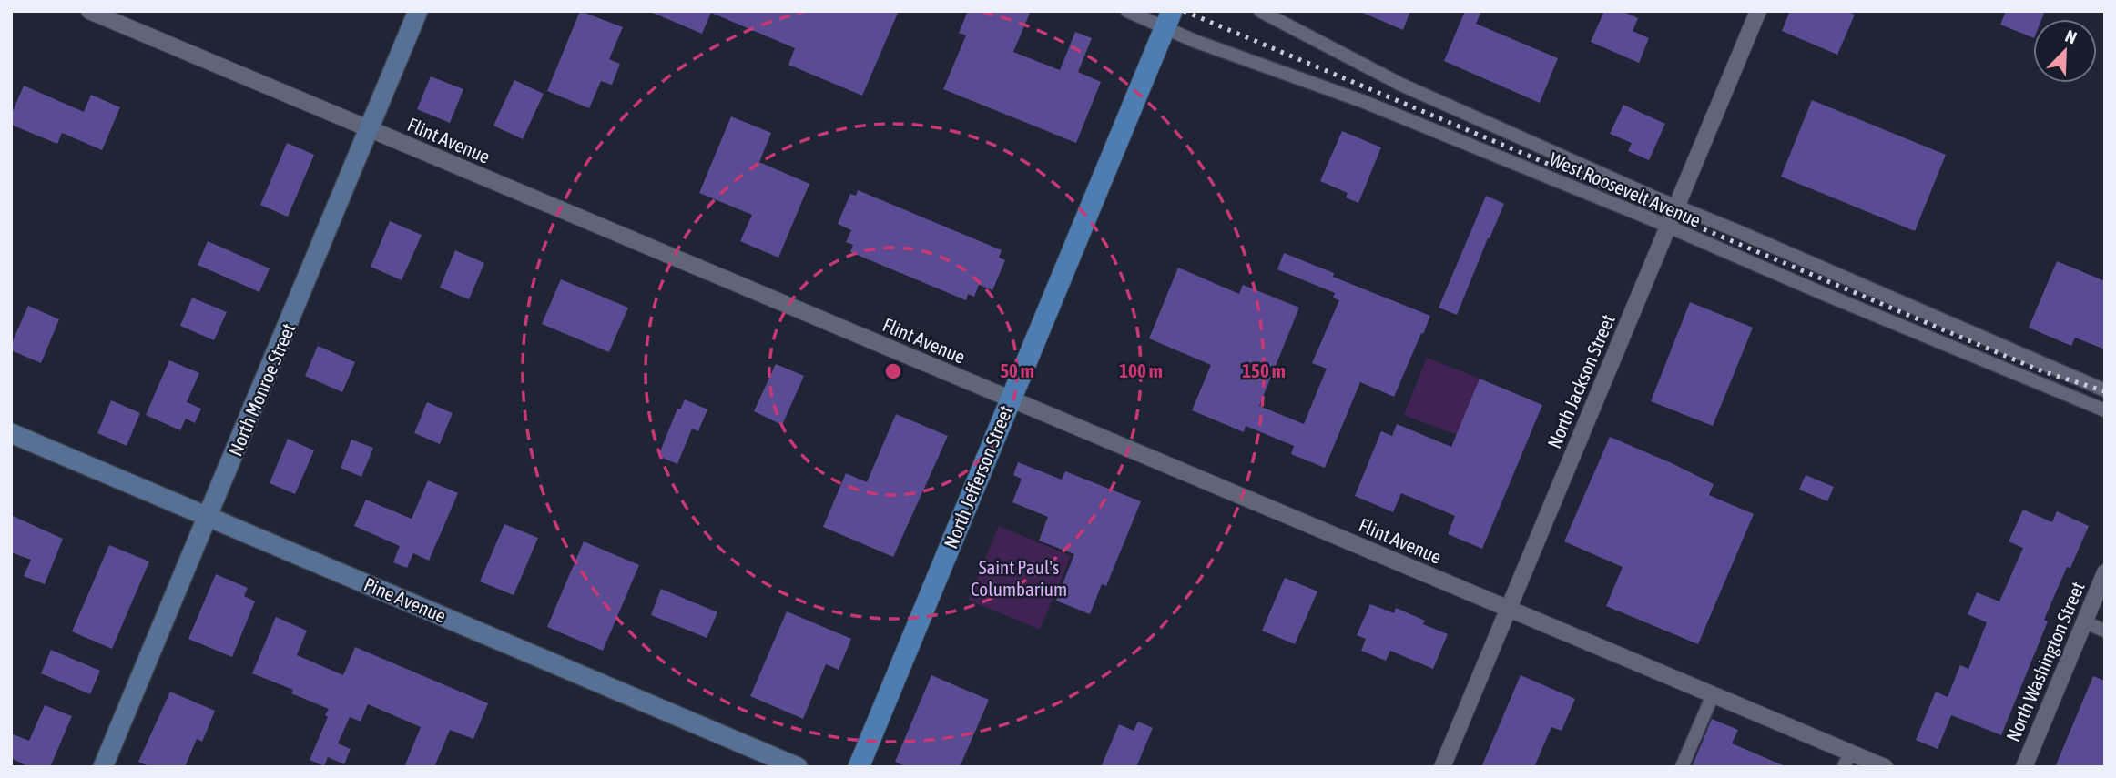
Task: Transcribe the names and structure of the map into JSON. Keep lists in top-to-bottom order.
{
  "streets": {
    "main road": ["North Monroe Street", "North Jefferson Street", "Pine Avenue"],
    "street": [
      "Flint Avenue",
      "West Roosevelt Avenue",
      "North Jackson Street",
      "North Washington Street"
    ]
  },
  "crossings": [
    ["Flint Avenue", "North Jackson Street"],
    ["Flint Avenue", "North Monroe Street"],
    ["Flint Avenue", "North Jefferson Street"],
    ["West Roosevelt Avenue", "North Jackson Street"],
    ["West Roosevelt Avenue", "North Jefferson Street"],
    ["North Monroe Street", "Pine Avenue"]
  ],
  "parks": ["Saint Paul's Columbarium"],
  "north": "top right",
  "rings": ["50 m", "100 m", "150 m"]
}
